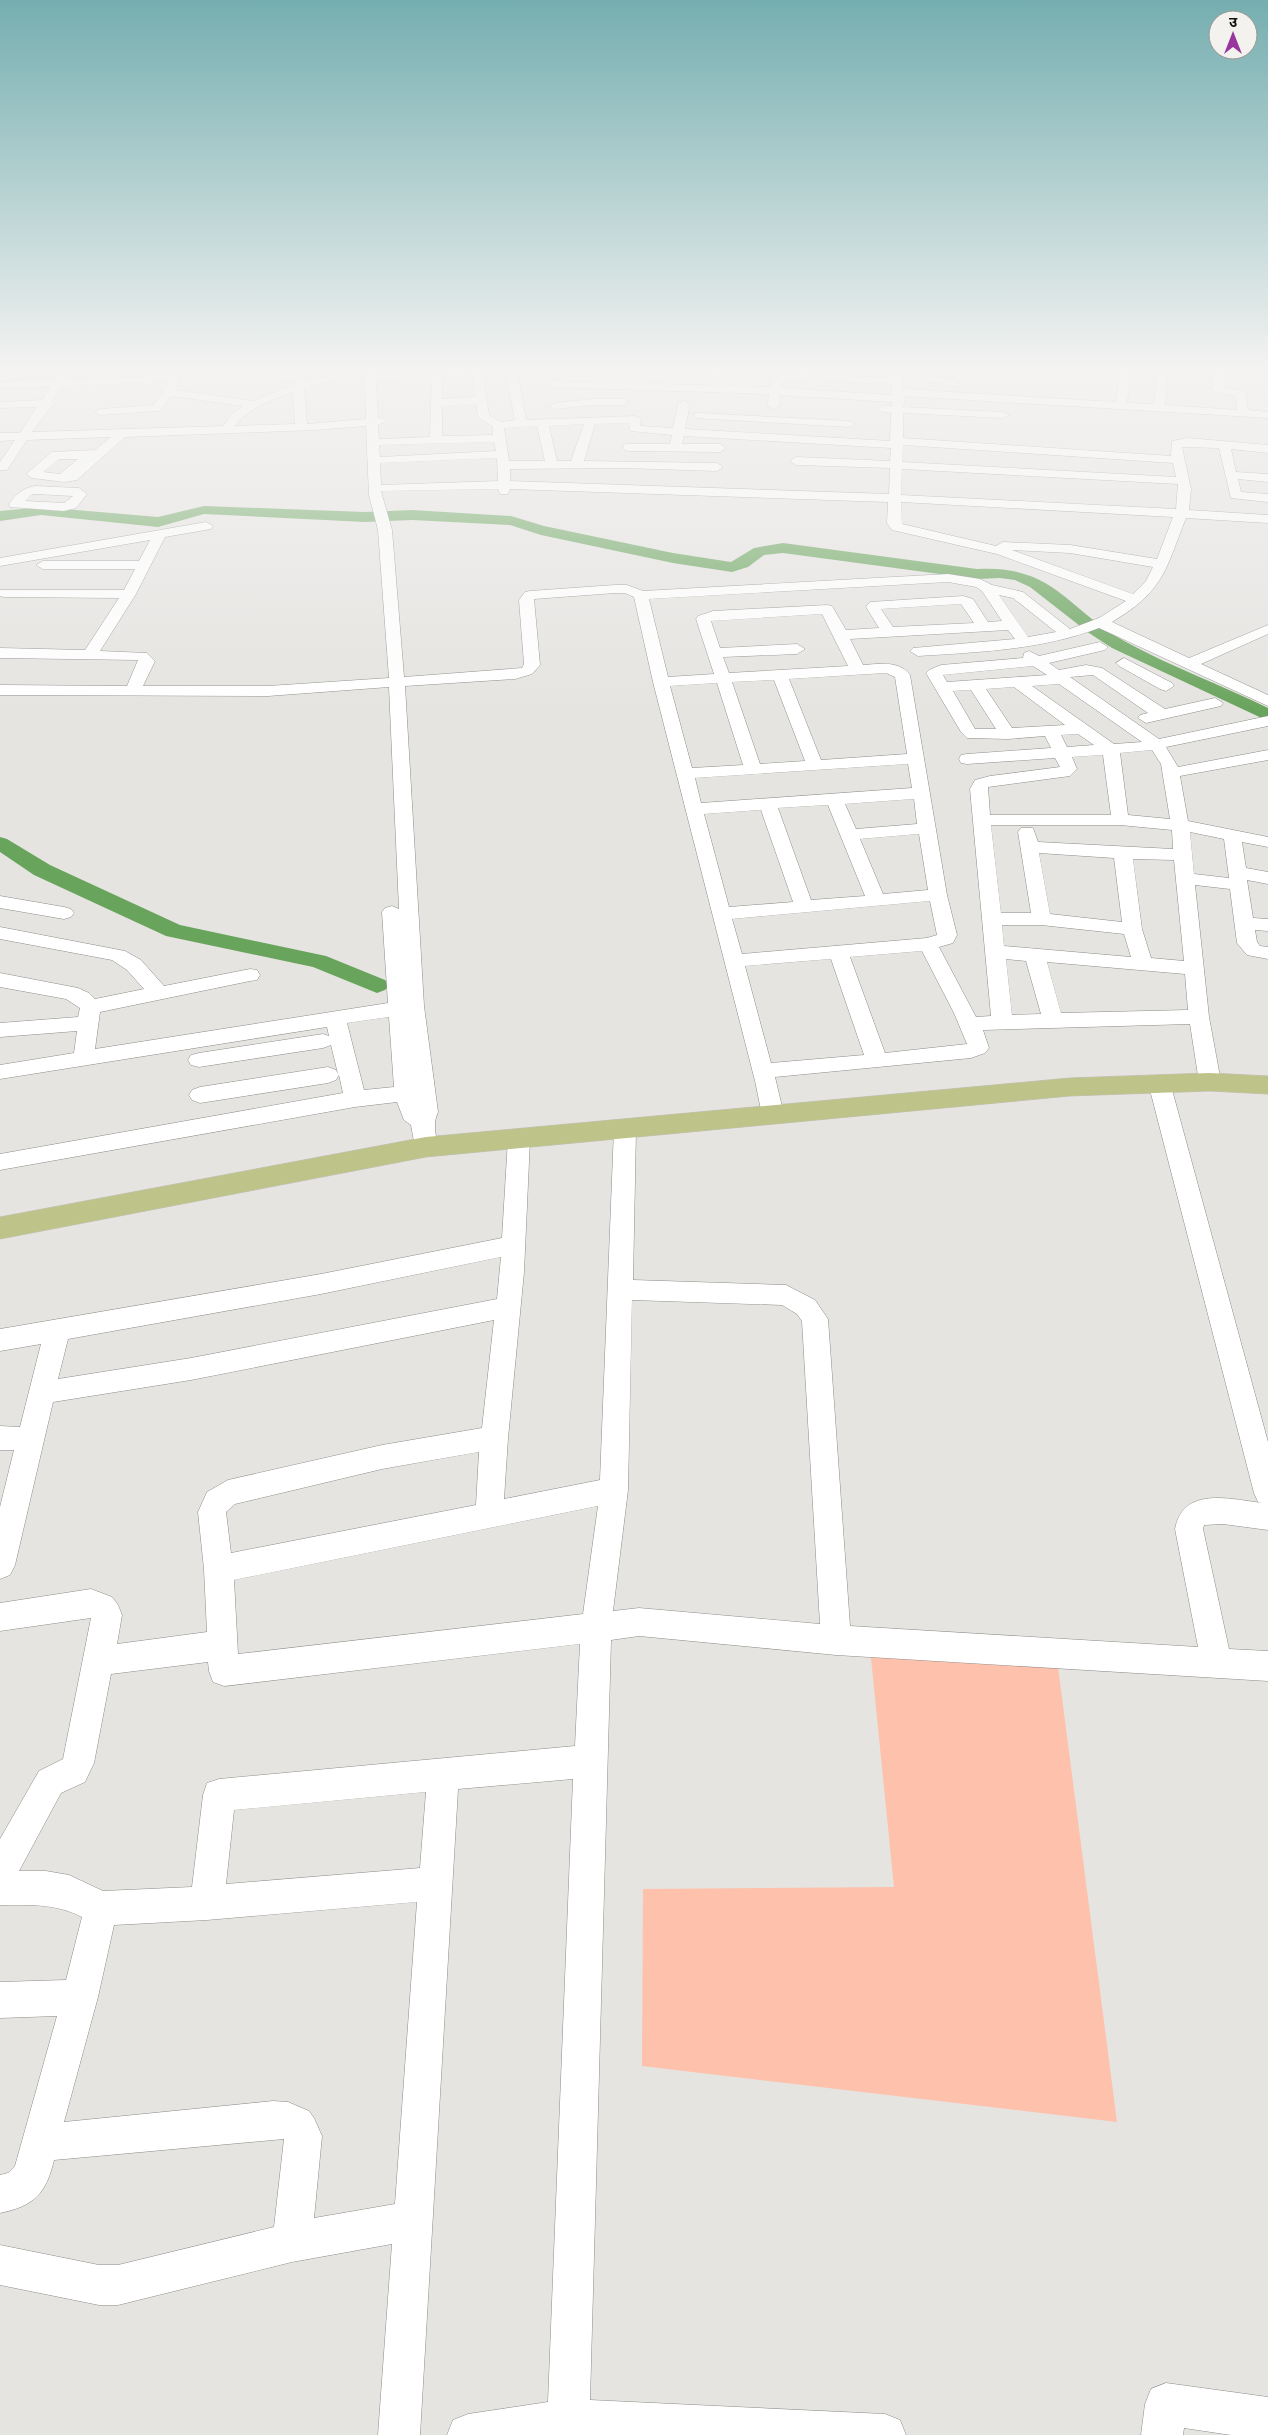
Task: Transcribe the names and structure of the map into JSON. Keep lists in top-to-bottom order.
{
  "north": "top"
}
